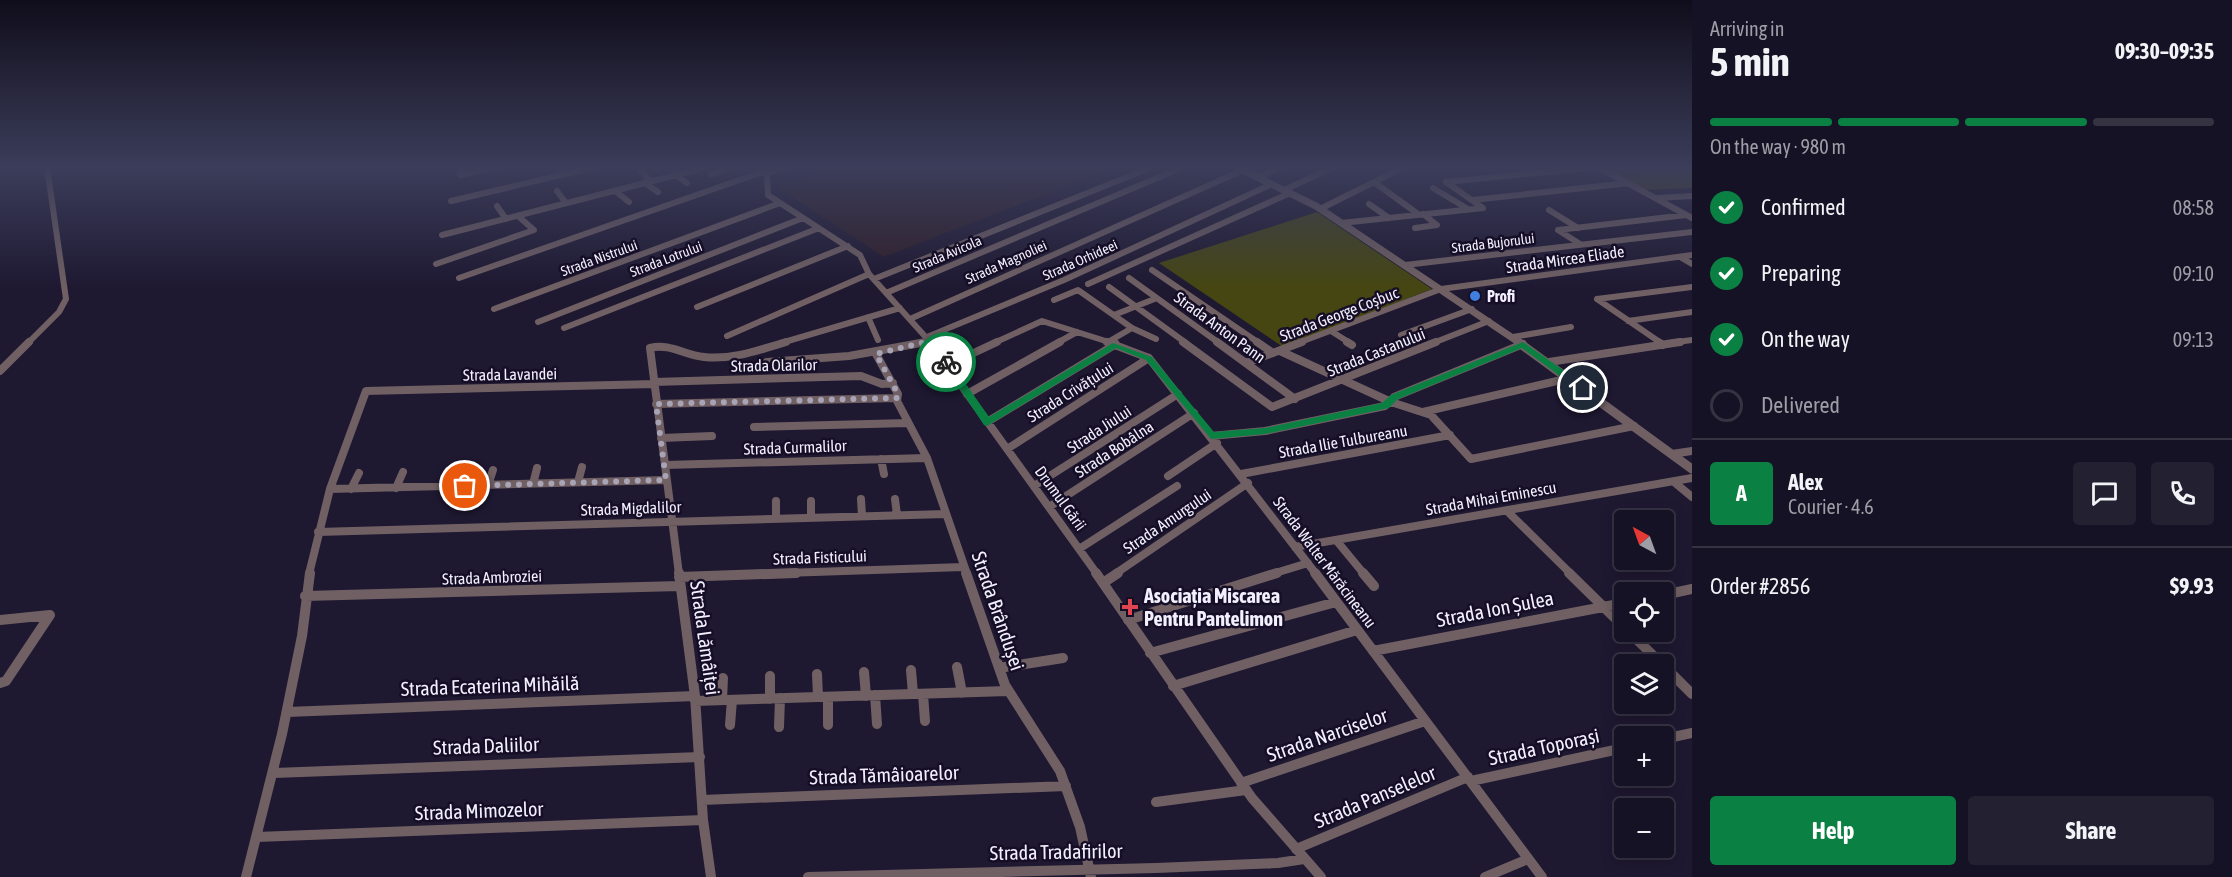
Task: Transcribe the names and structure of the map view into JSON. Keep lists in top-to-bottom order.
{
  "streets": {
    "street": [
      "Strada Bujorului",
      "Strada Avicola",
      "Strada Nistrului",
      "Strada Lotrului",
      "Strada Mircea Eliade",
      "Strada Orhideei",
      "Strada Magnoliei",
      "Strada George Coșbuc",
      "Strada Anton Pann",
      "Strada Castanului",
      "Strada Olarilor",
      "Strada Lavandei",
      "Strada Crivățului",
      "Strada Jiului",
      "Strada Ilie Tulbureanu",
      "Strada Curmalilor",
      "Strada Bobâlna",
      "Drumul Gării",
      "Strada Mihai Eminescu",
      "Strada Migdalilor",
      "Strada Amurgului",
      "Strada Fisticului",
      "Strada Walter Mărăcineanu",
      "Strada Ambroziei",
      "Strada Ion Șulea",
      "Strada Brândușei",
      "Strada Lămâiței",
      "Strada Ecaterina Mihăilă",
      "Strada Narciselor",
      "Strada Daliilor",
      "Strada Toporași",
      "Strada Tămâioarelor",
      "Strada Panselelor",
      "Strada Mimozelor",
      "Strada Tradafirilor"
    ]
  },
  "crossings": [
    ["Strada Avicola", "Drumul Gării"],
    ["Strada Lotrului", "Drumul Gării"],
    ["Strada Mircea Eliade", "Strada George Coșbuc"],
    ["Strada Orhideei", "Drumul Gării"],
    ["Strada Magnoliei", "Drumul Gării"],
    ["Strada George Coșbuc", "Strada Anton Pann"],
    ["Strada Anton Pann", "Strada Castanului"],
    ["Strada Olarilor", "Strada Lavandei"],
    ["Strada Olarilor", "Strada Brândușei"],
    ["Strada Olarilor", "Strada Lămâiței"],
    ["Strada Lavandei", "Strada Lămâiței"],
    ["Strada Crivățului", "Drumul Gării"],
    ["Strada Crivățului", "Strada Walter Mărăcineanu"],
    ["Strada Jiului", "Drumul Gării"],
    ["Strada Jiului", "Strada Walter Mărăcineanu"],
    ["Strada Ilie Tulbureanu", "Strada Walter Mărăcineanu"],
    ["Strada Curmalilor", "Strada Brândușei"],
    ["Strada Curmalilor", "Strada Lămâiței"],
    ["Strada Bobâlna", "Drumul Gării"],
    ["Strada Bobâlna", "Strada Walter Mărăcineanu"],
    ["Drumul Gării", "Strada Amurgului"],
    ["Drumul Gării", "Strada Walter Mărăcineanu"],
    ["Drumul Gării", "Strada Narciselor"],
    ["Drumul Gării", "Strada Panselelor"],
    ["Drumul Gării", "Strada Tradafirilor"],
    ["Strada Mihai Eminescu", "Strada Walter Mărăcineanu"],
    ["Strada Migdalilor", "Strada Brândușei"],
    ["Strada Migdalilor", "Strada Lămâiței"],
    ["Strada Amurgului", "Strada Walter Mărăcineanu"],
    ["Strada Fisticului", "Strada Ambroziei"],
    ["Strada Fisticului", "Strada Brândușei"],
    ["Strada Fisticului", "Strada Lămâiței"],
    ["Strada Walter Mărăcineanu", "Strada Ion Șulea"],
    ["Strada Walter Mărăcineanu", "Strada Narciselor"],
    ["Strada Walter Mărăcineanu", "Strada Toporași"],
    ["Strada Walter Mărăcineanu", "Strada Panselelor"],
    ["Strada Ambroziei", "Strada Lămâiței"],
    ["Strada Brândușei", "Strada Ecaterina Mihăilă"],
    ["Strada Brândușei", "Strada Tămâioarelor"],
    ["Strada Brândușei", "Strada Tradafirilor"],
    ["Strada Lămâiței", "Strada Ecaterina Mihăilă"],
    ["Strada Lămâiței", "Strada Daliilor"],
    ["Strada Lămâiței", "Strada Tămâioarelor"],
    ["Strada Lămâiței", "Strada Mimozelor"],
    ["Strada Toporași", "Strada Panselelor"]
  ],
  "places": {
    "other": ["Profi"],
    "health": ["Asociația Miscarea Pentru Pantelimon"]
  },
  "north": "top left",
  "page": {
    "heading": ["5 min", "Arriving in", "09:30–09:35"],
    "panel": [
      "Alex",
      "Courier · 4.6",
      "Order #2856",
      "$9.93"
    ],
    "bar": "On the way · 980 m",
    "list": [
      ["Confirmed", "08:58"],
      ["Preparing", "09:10"],
      ["On the way", "09:13"],
      "Delivered"
    ],
    "round": "A",
    "map_buttons": ["+", "−"],
    "buttons": ["Help", "Share"]
  }
}
